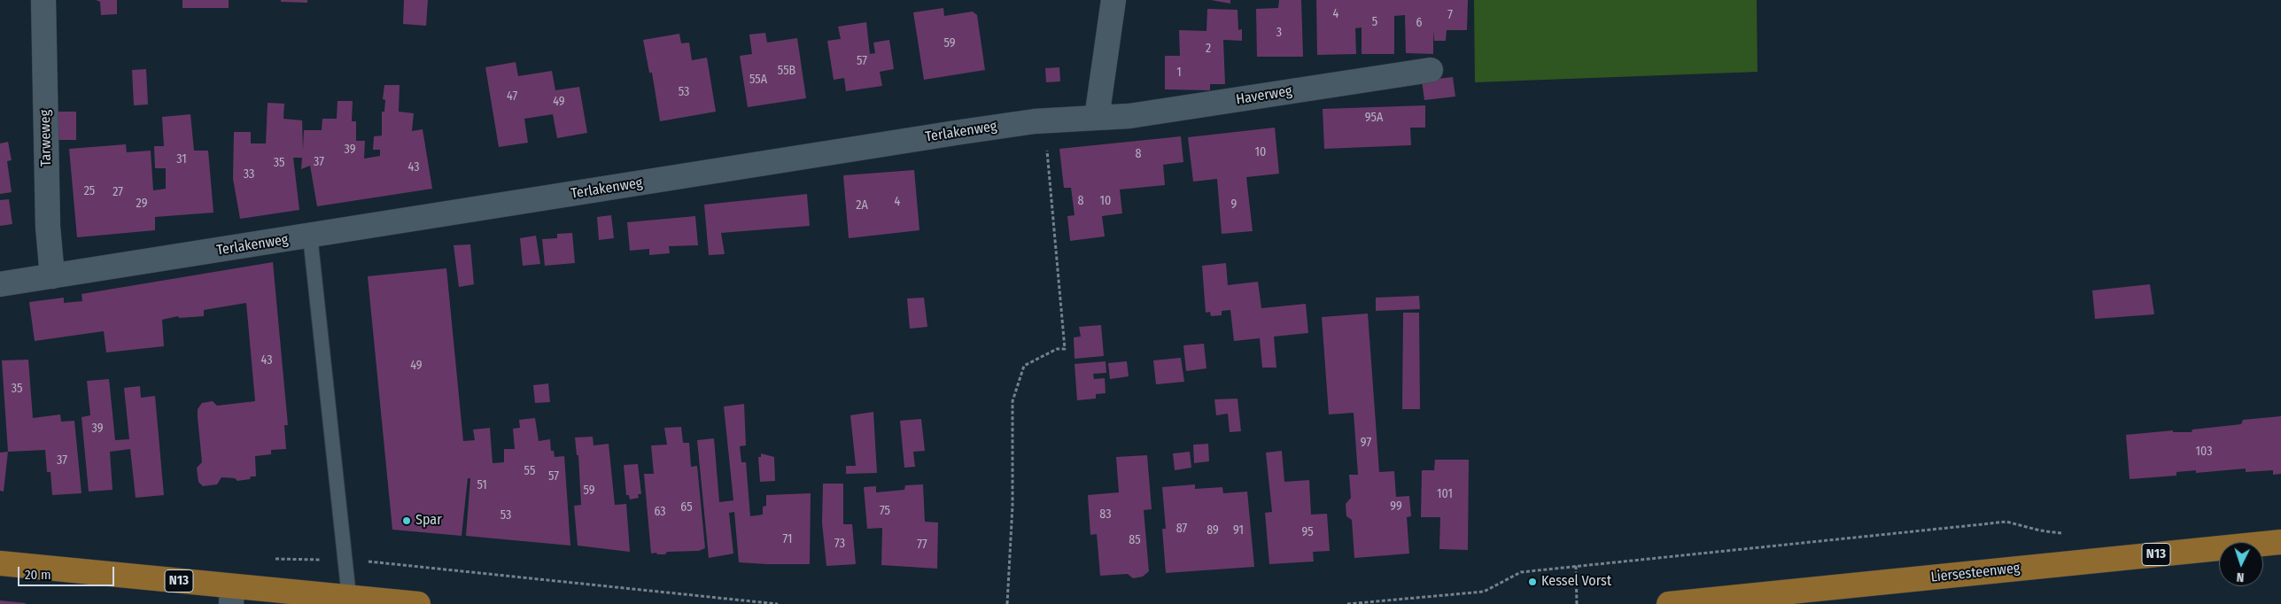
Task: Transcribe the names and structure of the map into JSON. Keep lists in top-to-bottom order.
{
  "streets": {
    "main road": ["N13", "Liersesteenweg"],
    "street": ["Haverweg", "Terlakenweg", "Tarweweg"]
  },
  "crossings": [
    ["Haverweg", "Terlakenweg"],
    ["Terlakenweg", "Tarweweg"]
  ],
  "places": ["Spar", "Kessel Vorst"],
  "house_numbers": [
    "4",
    "7",
    "5",
    "6",
    "3",
    "59",
    "2",
    "57",
    "55B",
    "1",
    "55A",
    "53",
    "47",
    "49",
    "95A",
    "39",
    "10",
    "8",
    "31",
    "37",
    "35",
    "43",
    "33",
    "25",
    "27",
    "8",
    "10",
    "4",
    "29",
    "9",
    "2A",
    "43",
    "49",
    "35",
    "39",
    "97",
    "103",
    "37",
    "55",
    "57",
    "51",
    "59",
    "101",
    "99",
    "65",
    "75",
    "63",
    "83",
    "53",
    "87",
    "89",
    "91",
    "95",
    "71",
    "85",
    "73",
    "77"
  ],
  "scale_bar": "20 m",
  "north": "bottom"
}
